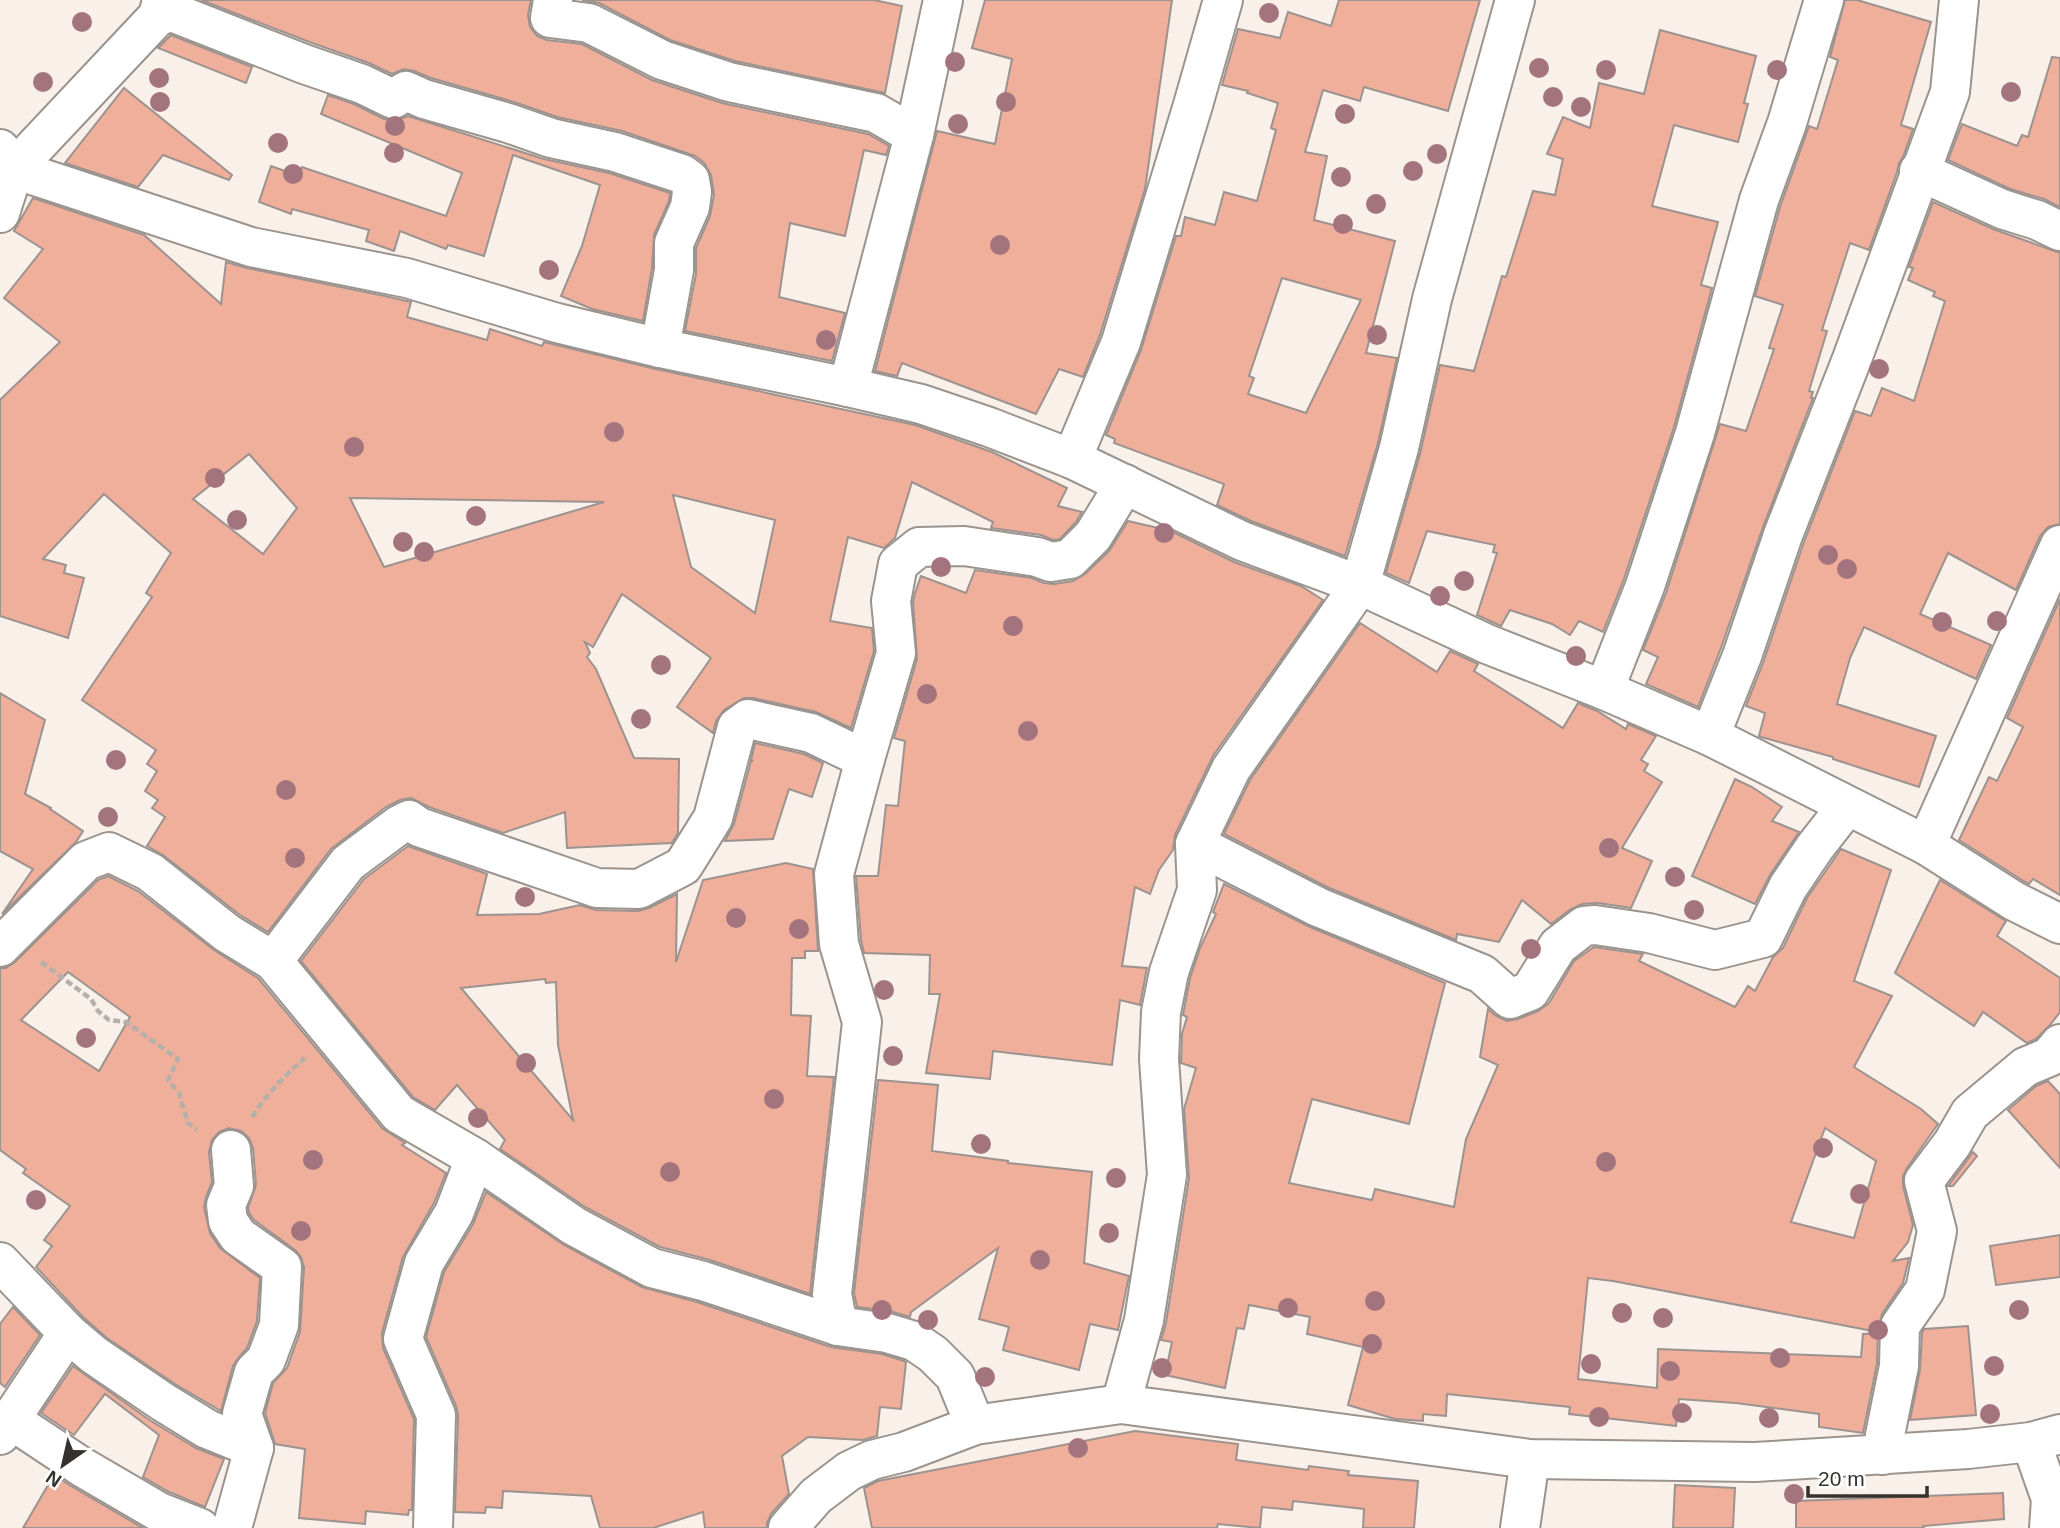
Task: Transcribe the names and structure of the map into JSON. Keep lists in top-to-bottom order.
{
  "scale_bar": "20 m",
  "north": "bottom left"
}
